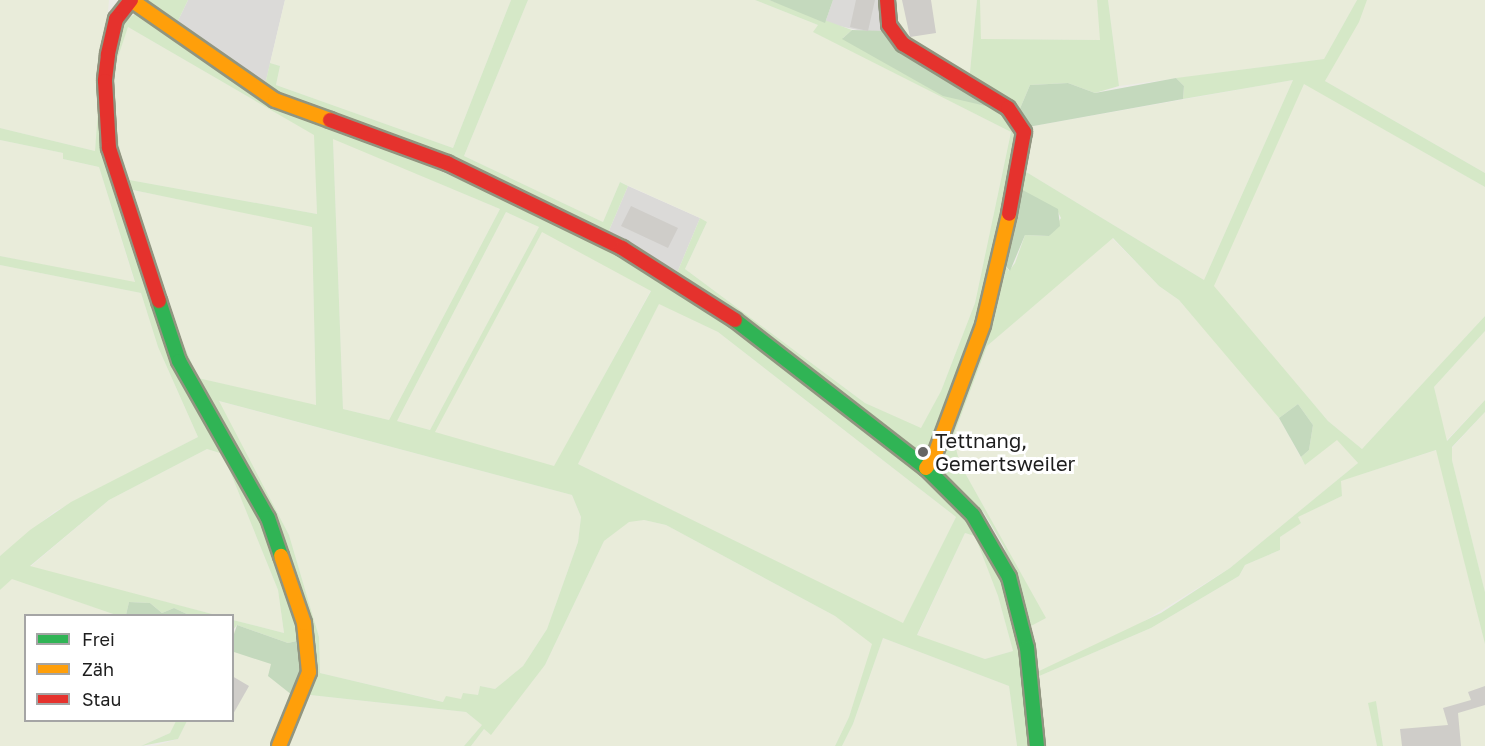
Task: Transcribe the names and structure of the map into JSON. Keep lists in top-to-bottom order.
{
  "places": ["Tettnang, Gemertsweiler"],
  "legend": ["Frei", "Zäh", "Stau"]
}
